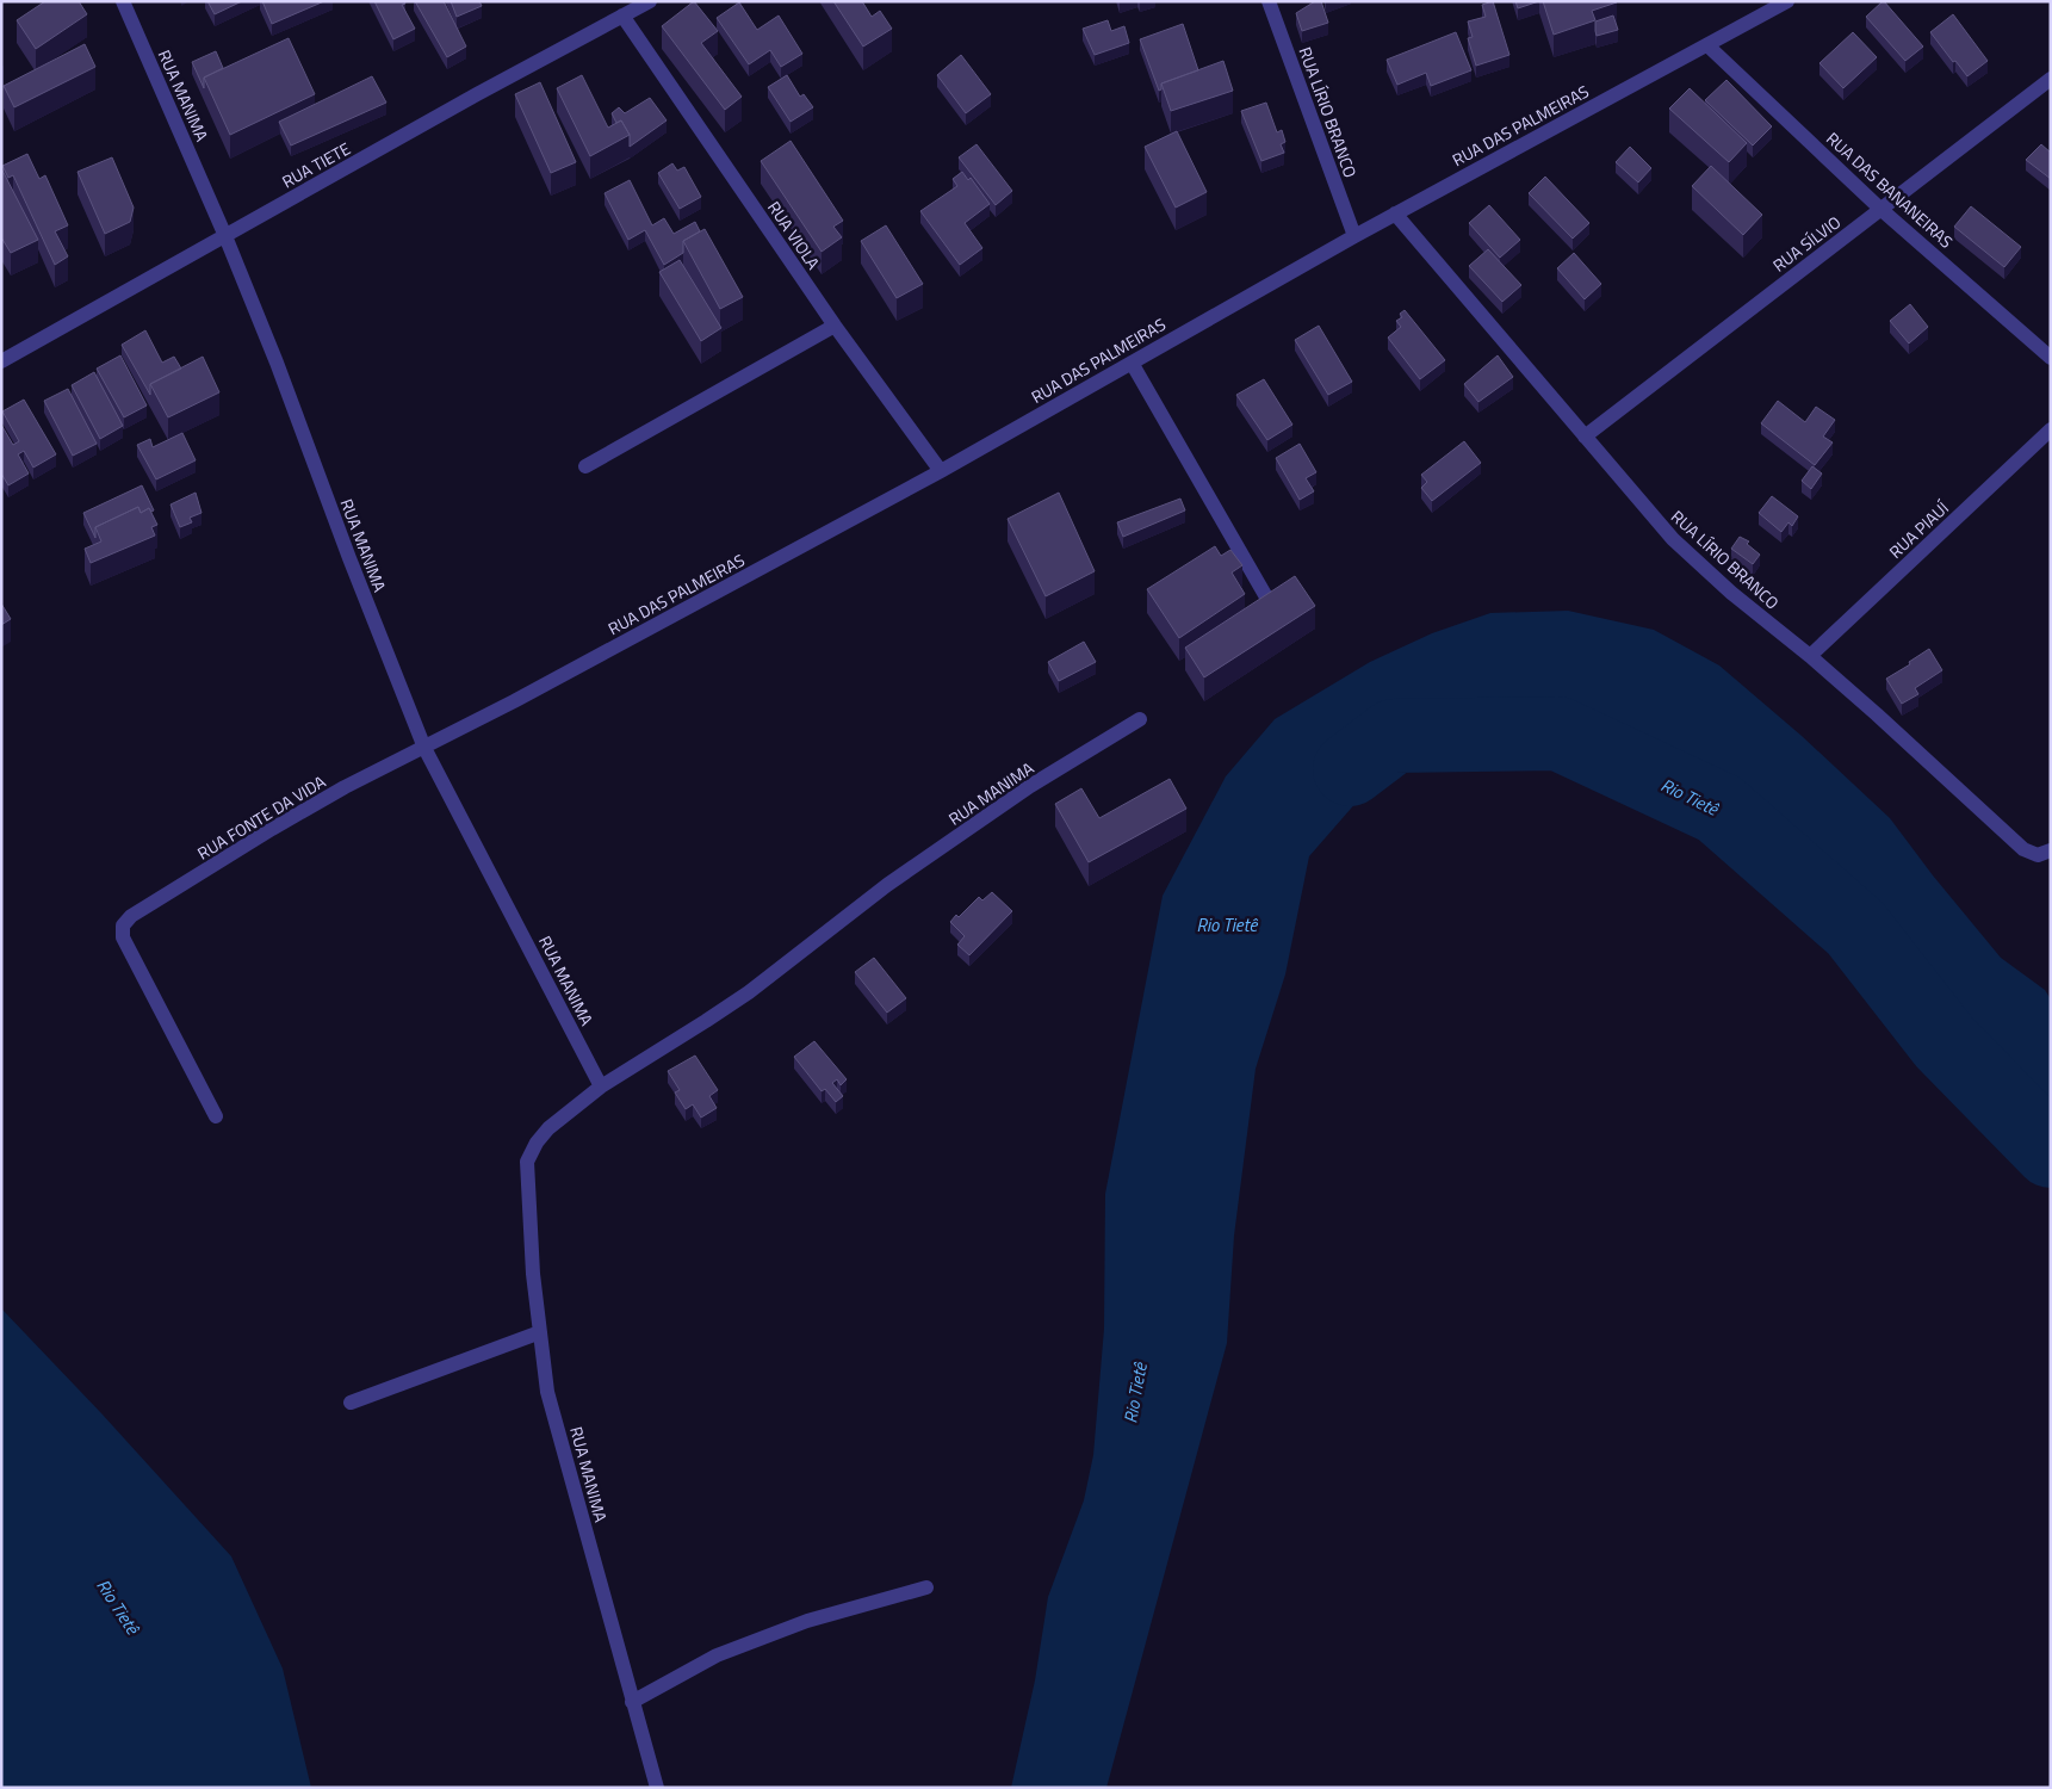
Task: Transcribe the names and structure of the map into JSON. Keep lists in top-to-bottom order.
{
  "streets": {
    "street": [
      "RUA MANIMA",
      "RUA LÍRIO BRANCO",
      "RUA DAS PALMEIRAS",
      "RUA TIETE",
      "RUA DAS BANANEIRAS",
      "RUA VIOLA",
      "RUA SÍLVIO",
      "RUA PIAUÍ",
      "RUA FONTE DA VIDA"
    ]
  },
  "crossings": [
    ["RUA MANIMA", "RUA DAS PALMEIRAS"],
    ["RUA MANIMA", "RUA TIETE"],
    ["RUA MANIMA", "RUA FONTE DA VIDA"],
    ["RUA LÍRIO BRANCO", "RUA DAS PALMEIRAS"],
    ["RUA LÍRIO BRANCO", "RUA SÍLVIO"],
    ["RUA LÍRIO BRANCO", "RUA PIAUÍ"],
    ["RUA DAS PALMEIRAS", "RUA DAS BANANEIRAS"],
    ["RUA DAS PALMEIRAS", "RUA VIOLA"],
    ["RUA DAS PALMEIRAS", "RUA FONTE DA VIDA"],
    ["RUA TIETE", "RUA VIOLA"],
    ["RUA DAS BANANEIRAS", "RUA SÍLVIO"]
  ],
  "water": ["Rio Tietê"]
}
